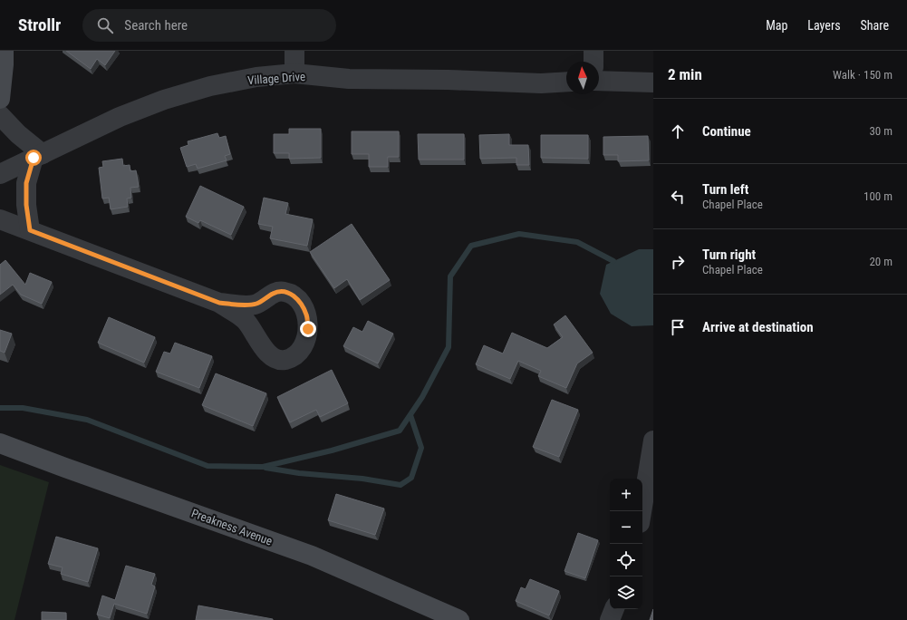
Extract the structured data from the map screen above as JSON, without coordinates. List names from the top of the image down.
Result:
{
  "streets": {
    "main road": ["Preakness Avenue"],
    "street": ["Village Drive"]
  },
  "north": "top",
  "page": {
    "header": "Strollr",
    "search": "Search here",
    "nav": ["Map", "Layers", "Share"],
    "heading": ["2 min", "Walk · 150 m"],
    "list": [
      ["Continue", "30 m"],
      ["Turn left", "Chapel Place", "100 m"],
      ["Turn right", "Chapel Place", "20 m"],
      "Arrive at destination"
    ],
    "map_buttons": ["+", "−"]
  }
}
